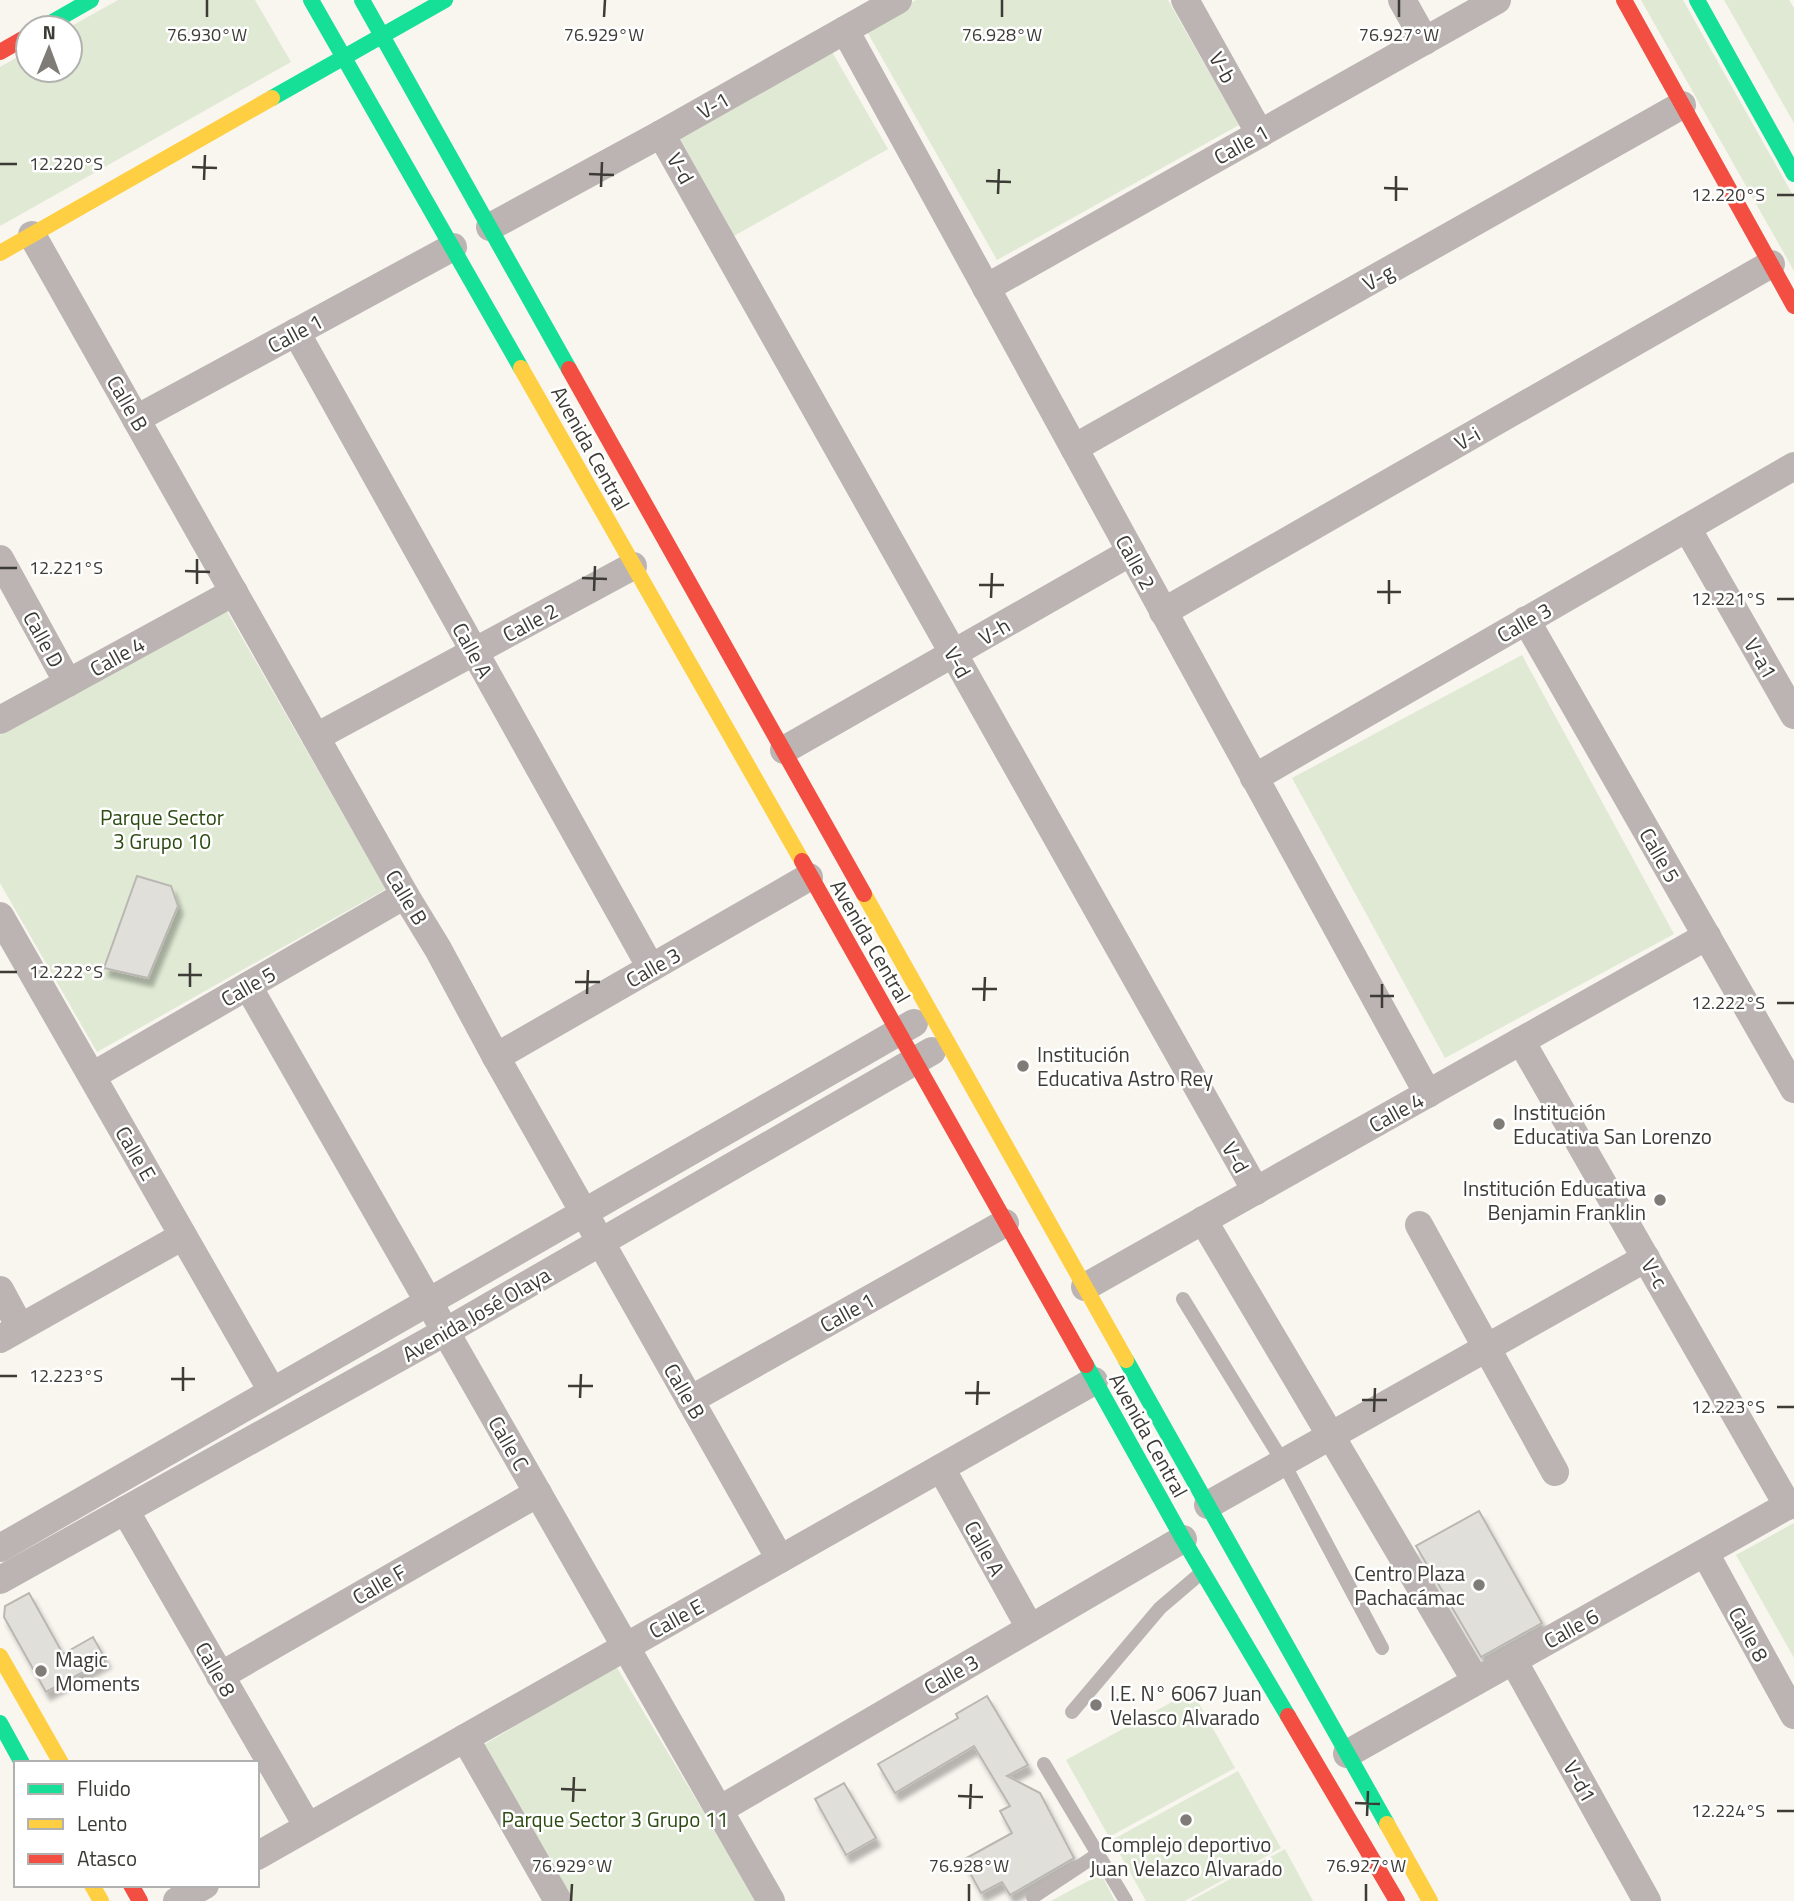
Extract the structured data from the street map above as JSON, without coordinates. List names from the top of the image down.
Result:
{
  "streets": {
    "street": [
      "V-b",
      "V-1",
      "Calle 1",
      "V-d",
      "V-g",
      "Calle B",
      "V-i",
      "Avenida Central",
      "Calle 2",
      "Calle 3",
      "V-h",
      "Calle D",
      "Calle A",
      "Calle 4",
      "V-a1",
      "Calle 5",
      "Calle E",
      "V-c",
      "Avenida José Olaya",
      "Calle C",
      "Calle F",
      "Calle 6",
      "Calle 8",
      "V-d1"
    ]
  },
  "crossings": [
    ["V-b", "Calle 1"],
    ["V-1", "V-d"],
    ["V-1", "Avenida Central"],
    ["V-1", "Calle 2"],
    ["Calle 1", "Calle B"],
    ["Calle 1", "Avenida Central"],
    ["Calle 1", "Calle 2"],
    ["Calle 1", "Calle A"],
    ["V-d", "V-h"],
    ["V-d", "Calle 4"],
    ["V-g", "Calle 2"],
    ["Calle B", "Calle 2"],
    ["Calle B", "Calle 3"],
    ["Calle B", "Calle 4"],
    ["Calle B", "Calle 5"],
    ["Calle B", "Calle E"],
    ["Calle B", "Avenida José Olaya"],
    ["V-i", "Calle 2"],
    ["Avenida Central", "Calle 2"],
    ["Avenida Central", "Calle 3"],
    ["Avenida Central", "V-h"],
    ["Avenida Central", "Calle 4"],
    ["Avenida Central", "Calle E"],
    ["Avenida Central", "Avenida José Olaya"],
    ["Avenida Central", "Calle 6"],
    ["Calle 2", "Calle 3"],
    ["Calle 2", "V-h"],
    ["Calle 2", "Calle A"],
    ["Calle 2", "Calle 4"],
    ["Calle 3", "Calle A"],
    ["Calle 3", "V-a1"],
    ["Calle 3", "Calle 5"],
    ["Calle 3", "Calle C"],
    ["Calle D", "Calle 4"],
    ["Calle A", "Calle E"],
    ["Calle 4", "Calle 5"],
    ["Calle 4", "V-c"],
    ["Calle 5", "Calle E"],
    ["Calle 5", "Calle C"],
    ["Calle E", "Avenida José Olaya"],
    ["Calle E", "Calle C"],
    ["Calle E", "Calle 8"],
    ["V-c", "Calle 6"],
    ["Avenida José Olaya", "Calle C"],
    ["Avenida José Olaya", "Calle 8"],
    ["Calle C", "Calle F"],
    ["Calle F", "Calle 8"],
    ["Calle 6", "Calle 8"],
    ["Calle 6", "V-d1"]
  ],
  "parks": ["Parque Sector 3 Grupo 10", "Parque Sector 3 Grupo 11"],
  "places": [
    "Institución Educativa Astro Rey",
    "Institución Educativa San Lorenzo",
    "Institución Educativa Benjamin Franklin",
    "Centro Plaza Pachacámac",
    "Magic Moments",
    "I.E. N° 6067 Juan Velasco Alvarado",
    "Complejo deportivo Juan Velazco Alvarado"
  ],
  "legend": ["Fluido", "Lento", "Atasco"],
  "north": "top",
  "coordinates": [
    "76.930°W",
    "76.929°W",
    "76.928°W",
    "76.927°W",
    "12.220°S",
    "12.221°S",
    "12.222°S",
    "12.223°S",
    "12.224°S"
  ]
}
